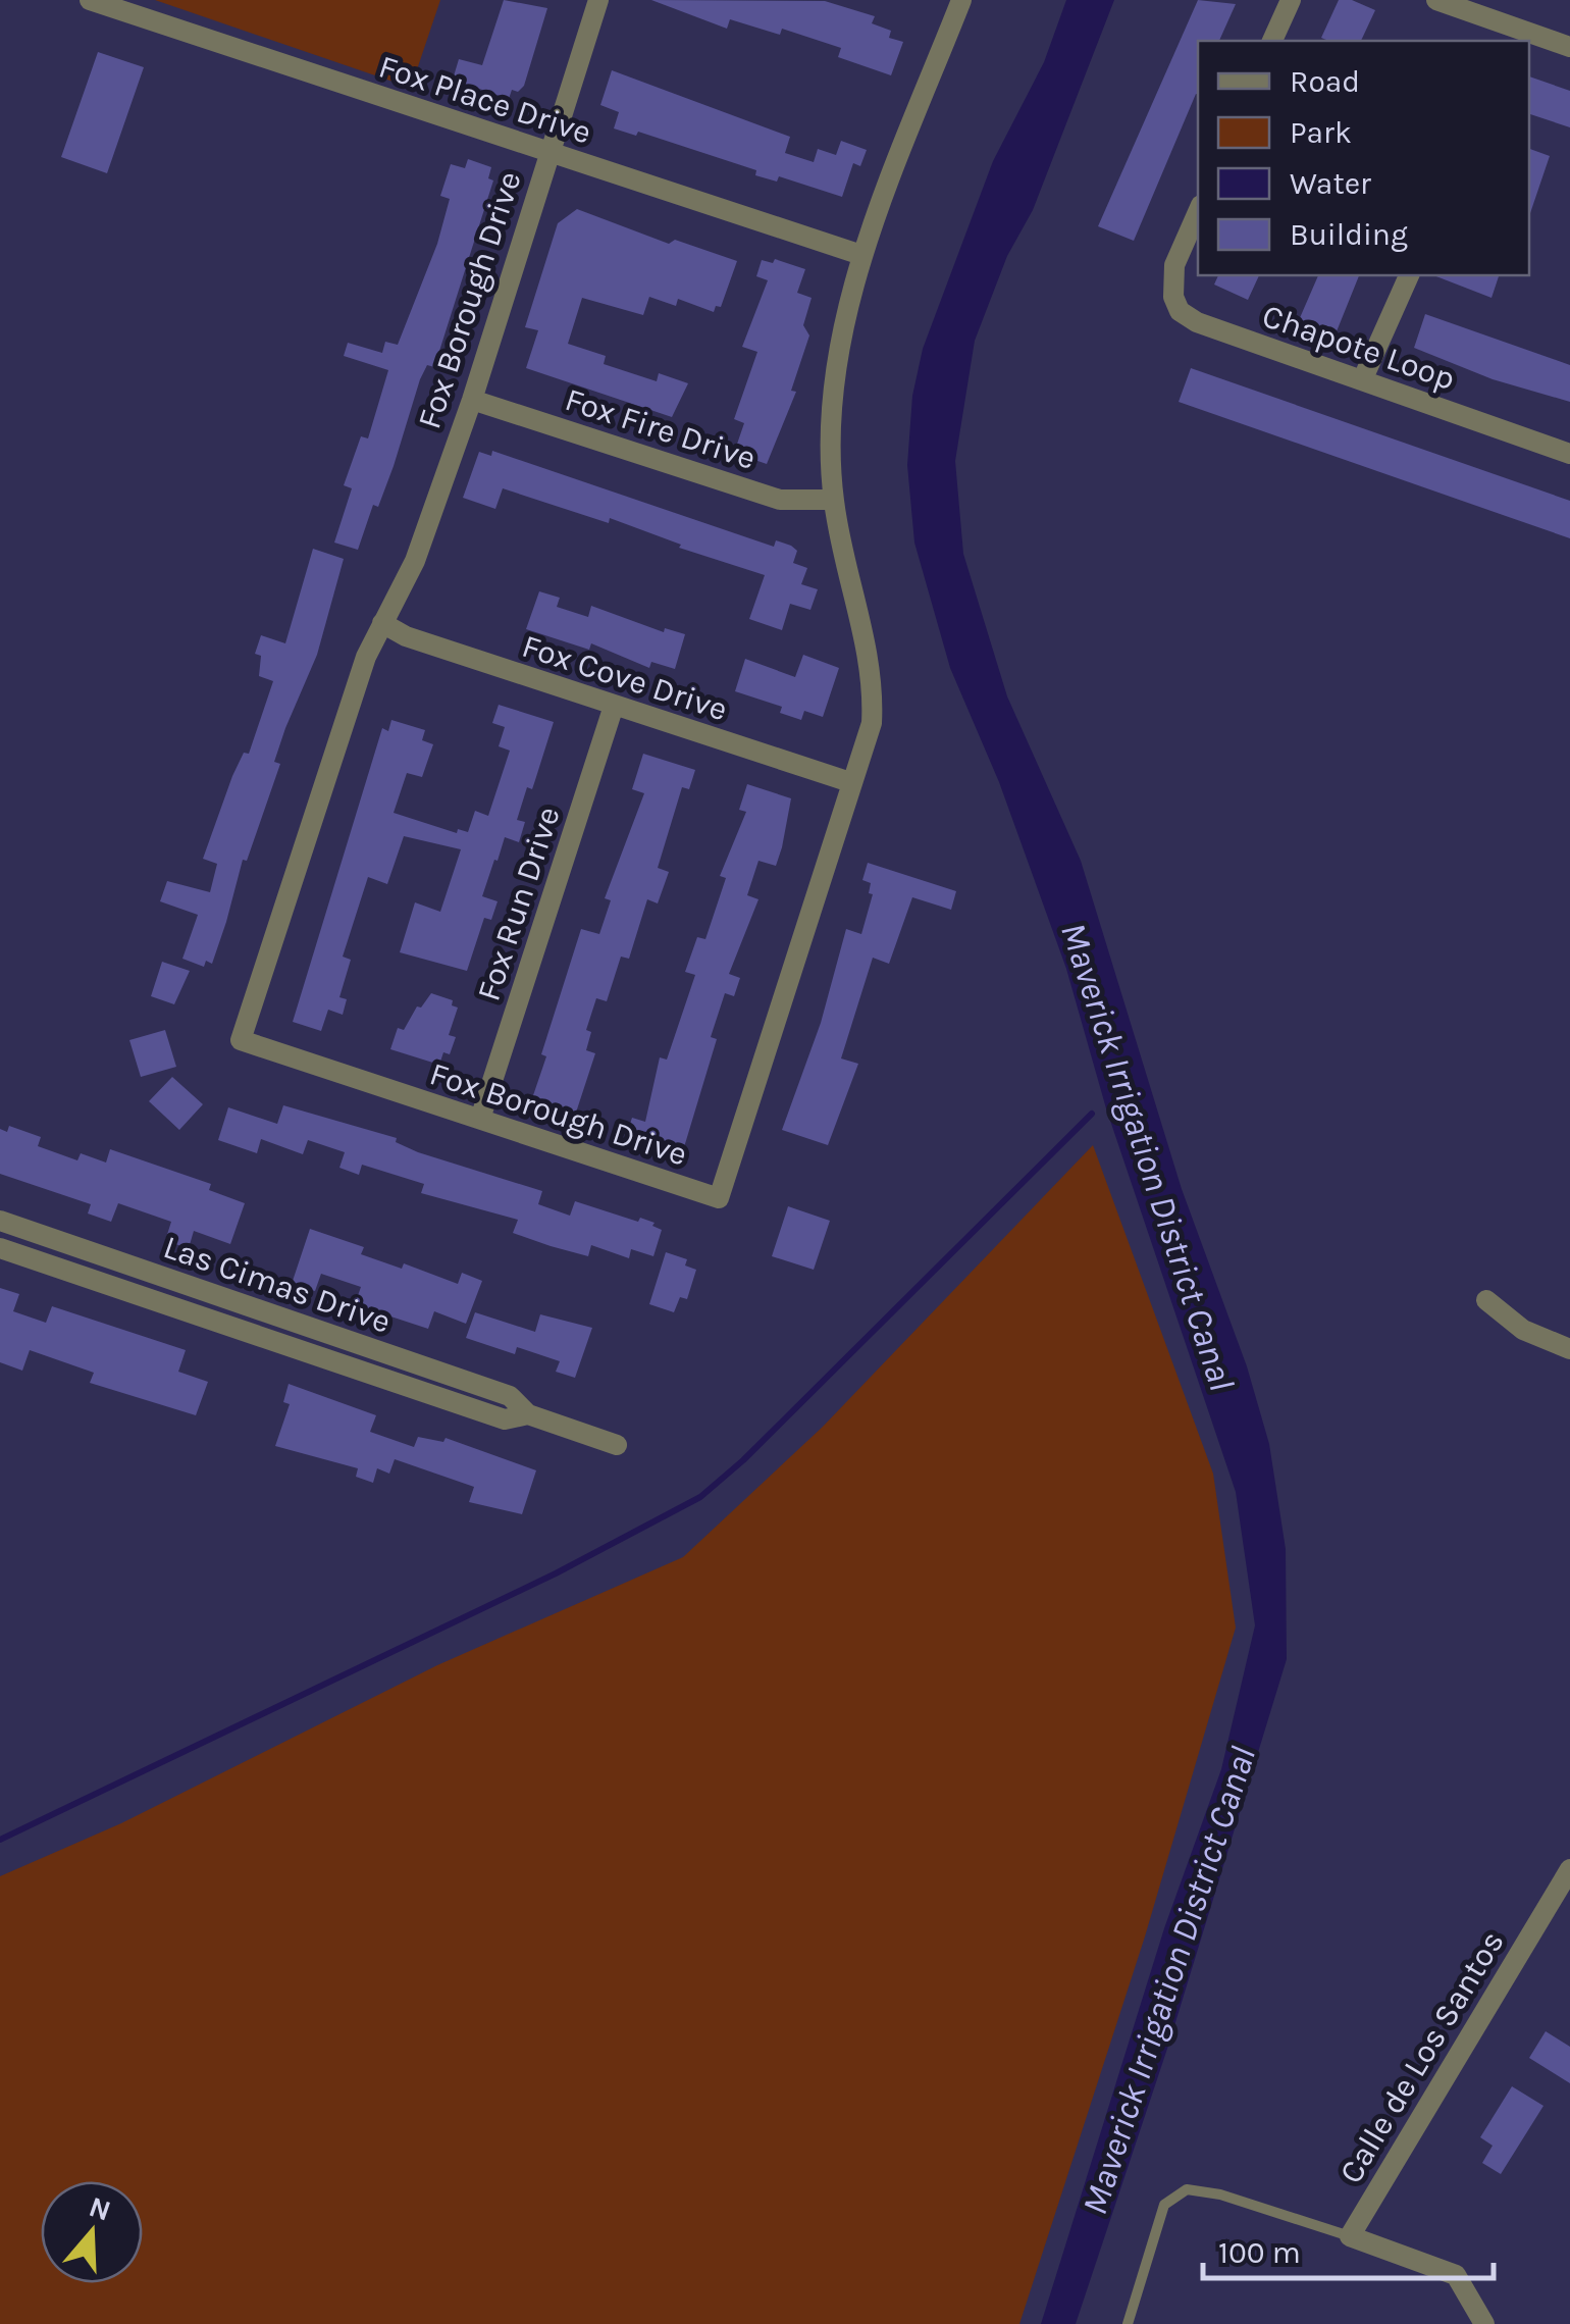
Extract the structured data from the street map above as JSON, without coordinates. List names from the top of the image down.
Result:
{
  "streets": {
    "street": [
      "Fox Place Drive",
      "Fox Borough Drive",
      "Chapote Loop",
      "Fox Fire Drive",
      "Fox Cove Drive",
      "Fox Run Drive",
      "Las Cimas Drive",
      "Calle de Los Santos"
    ]
  },
  "crossings": [
    ["Fox Place Drive", "Fox Borough Drive"],
    ["Fox Borough Drive", "Fox Fire Drive"],
    ["Fox Borough Drive", "Fox Cove Drive"],
    ["Fox Borough Drive", "Fox Run Drive"],
    ["Fox Cove Drive", "Fox Run Drive"]
  ],
  "water": ["Maverick Irrigation District Canal"],
  "legend": [
    "Road",
    "Park",
    "Water",
    "Building"
  ],
  "scale_bar": "100 m",
  "north": "top"
}
